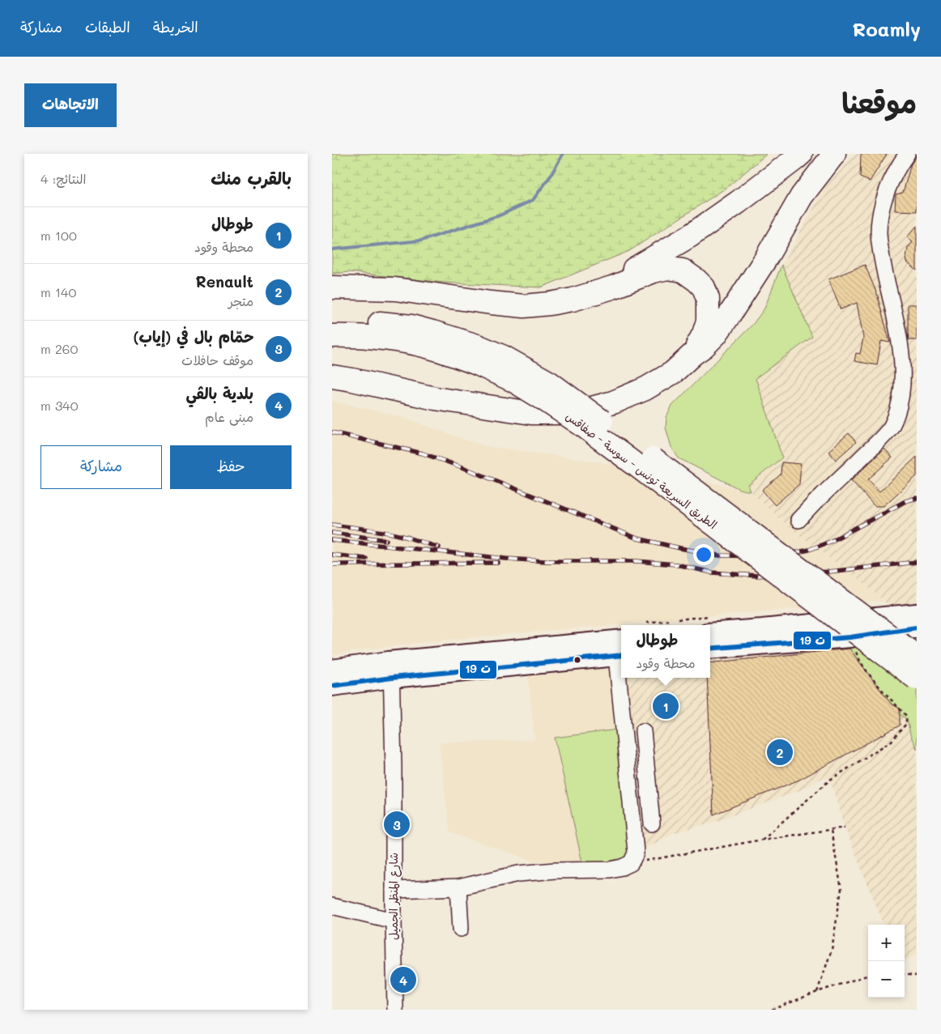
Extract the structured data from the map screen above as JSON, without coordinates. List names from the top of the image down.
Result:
{
  "streets": {
    "highway": ["الطريق السريعة تونس - سوسة - صفاقس"],
    "street": ["شارع المنظر الجميل"]
  },
  "page": {
    "header": "Roamly",
    "nav": ["الخريطة", "الطبقات", "مشاركة"],
    "title": "موقعنا",
    "buttons": [
      "الاتجاهات",
      ["حفظ", "مشاركة"]
    ],
    "heading": ["بالقرب منك", "النتائج: 4"],
    "list": [
      {
        "mark": "1",
        "name": "طوطال",
        "note": "محطة وقود",
        "value": "100 m"
      },
      {
        "mark": "2",
        "name": "Renault",
        "note": "متجر",
        "value": "140 m"
      },
      {
        "mark": "3",
        "name": "حمّام بال في (إياب)",
        "note": "موقف حافلات",
        "value": "260 m"
      },
      {
        "mark": "4",
        "name": "بلدية بالڤي",
        "note": "مبنى عام",
        "value": "340 m"
      }
    ],
    "popup": ["طوطال", "محطة وقود"],
    "pins": [
      "1",
      "2",
      "3",
      "4"
    ],
    "map_buttons": ["+", "−"]
  }
}
